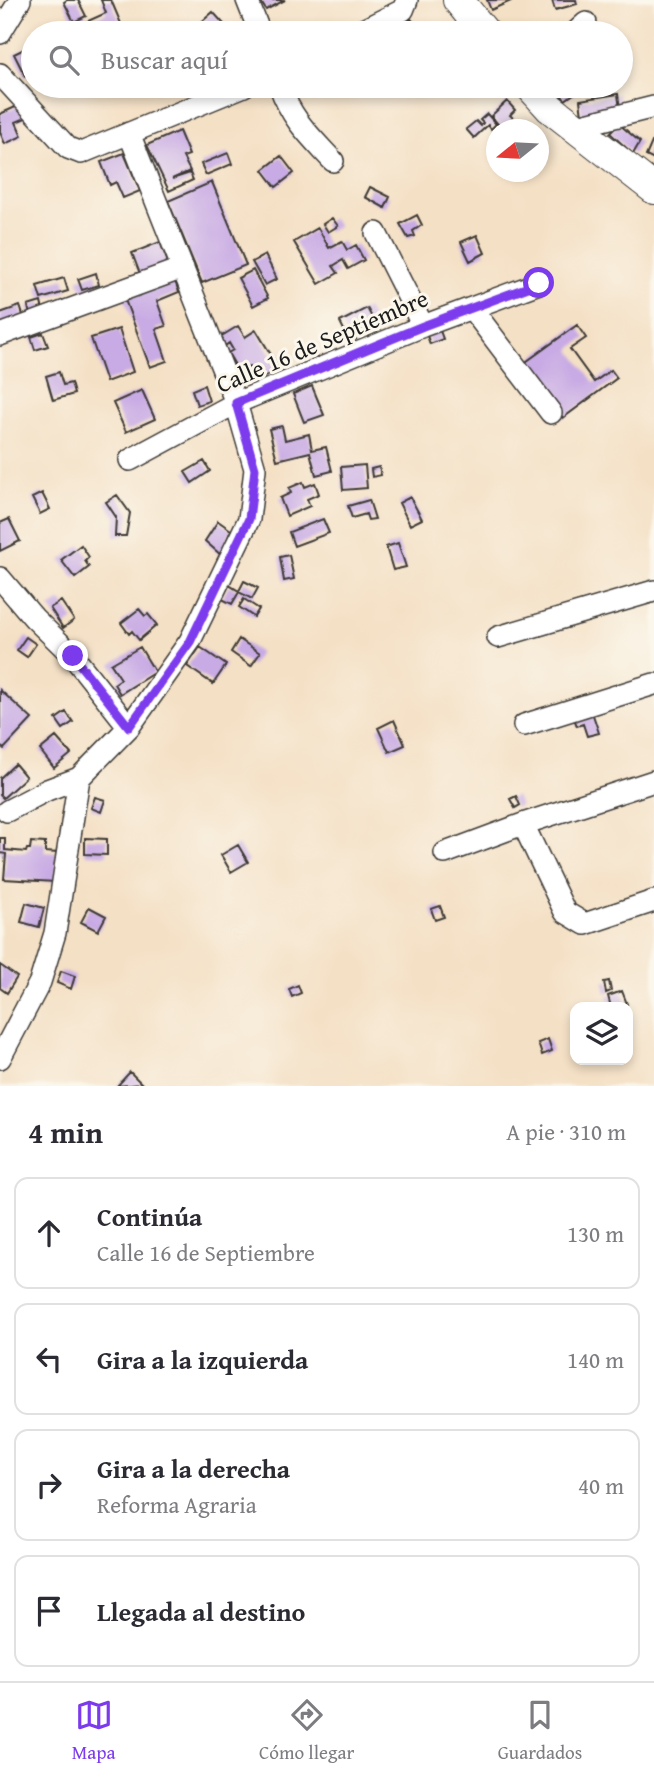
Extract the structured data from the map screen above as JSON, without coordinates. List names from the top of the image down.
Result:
{
  "streets": {
    "street": ["Calle 16 de Septiembre"]
  },
  "north": "left",
  "page": {
    "search": "Buscar aquí",
    "heading": ["4 min", "A pie · 310 m"],
    "list": [
      ["Continúa", "Calle 16 de Septiembre", "130 m"],
      ["Gira a la izquierda", "140 m"],
      ["Gira a la derecha", "Reforma Agraria", "40 m"],
      "Llegada al destino"
    ],
    "nav": ["Mapa", "Cómo llegar", "Guardados"]
  }
}
